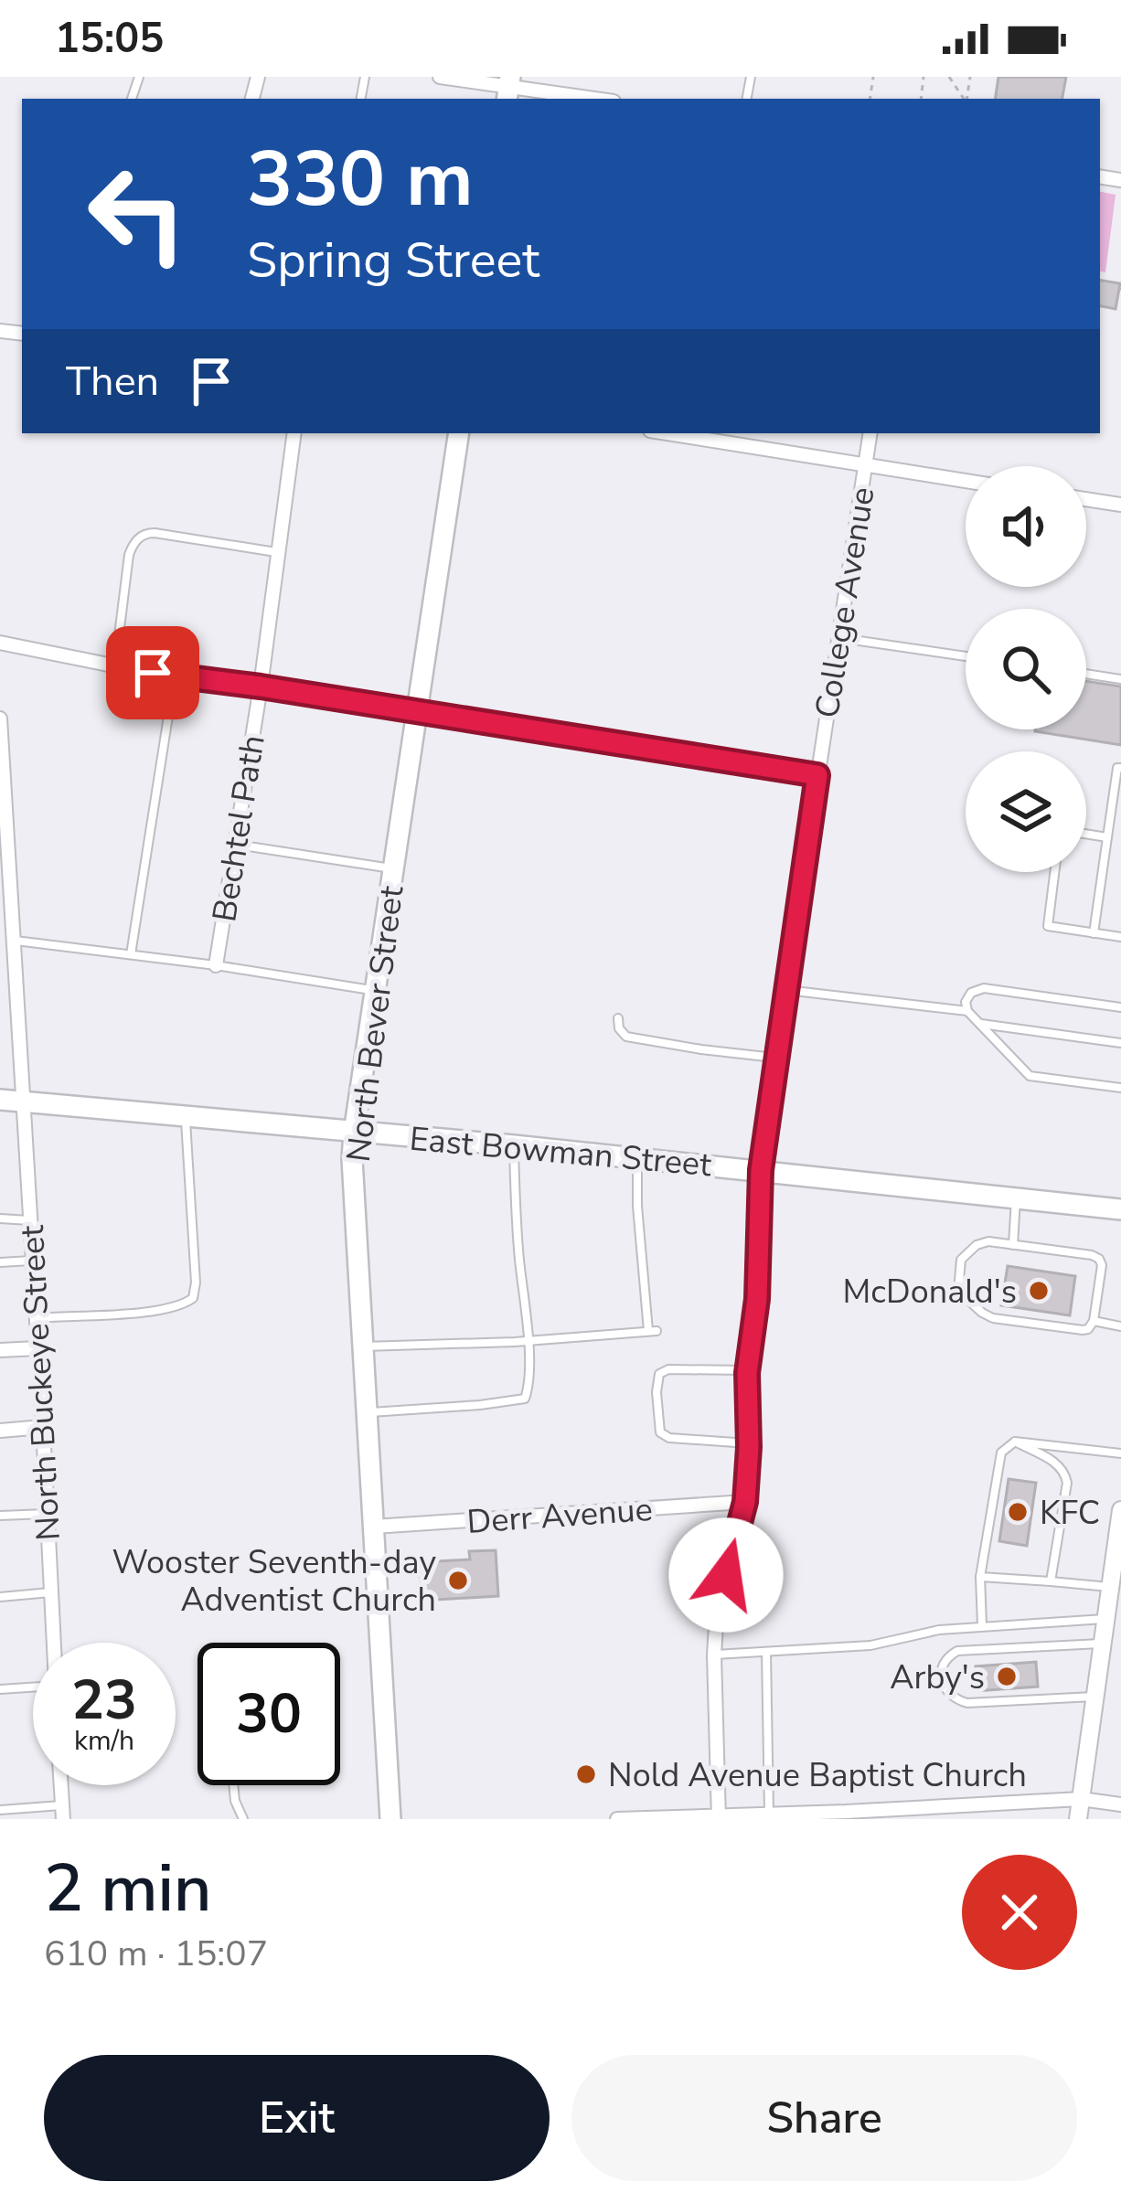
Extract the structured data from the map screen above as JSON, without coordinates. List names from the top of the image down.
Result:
{
  "streets": {
    "main road": ["North Bever Street", "East Bowman Street"],
    "street": [
      "College Avenue",
      "Bechtel Path",
      "North Buckeye Street",
      "Derr Avenue"
    ]
  },
  "crossings": [
    ["College Avenue", "East Bowman Street"],
    ["College Avenue", "Derr Avenue"],
    ["North Bever Street", "East Bowman Street"],
    ["North Bever Street", "Derr Avenue"],
    ["East Bowman Street", "North Buckeye Street"]
  ],
  "places": [
    "McDonald's",
    "KFC",
    "Wooster Seventh-day Adventist Church",
    "Arby's",
    "Nold Avenue Baptist Church"
  ],
  "page": {
    "status": "15:05",
    "turn": ["330 m", "Spring Street"],
    "then": "Then",
    "speed": "23 km/h",
    "limit": "30",
    "heading": ["2 min", "610 m · 15:07"],
    "buttons": ["Exit", "Share"]
  }
}
